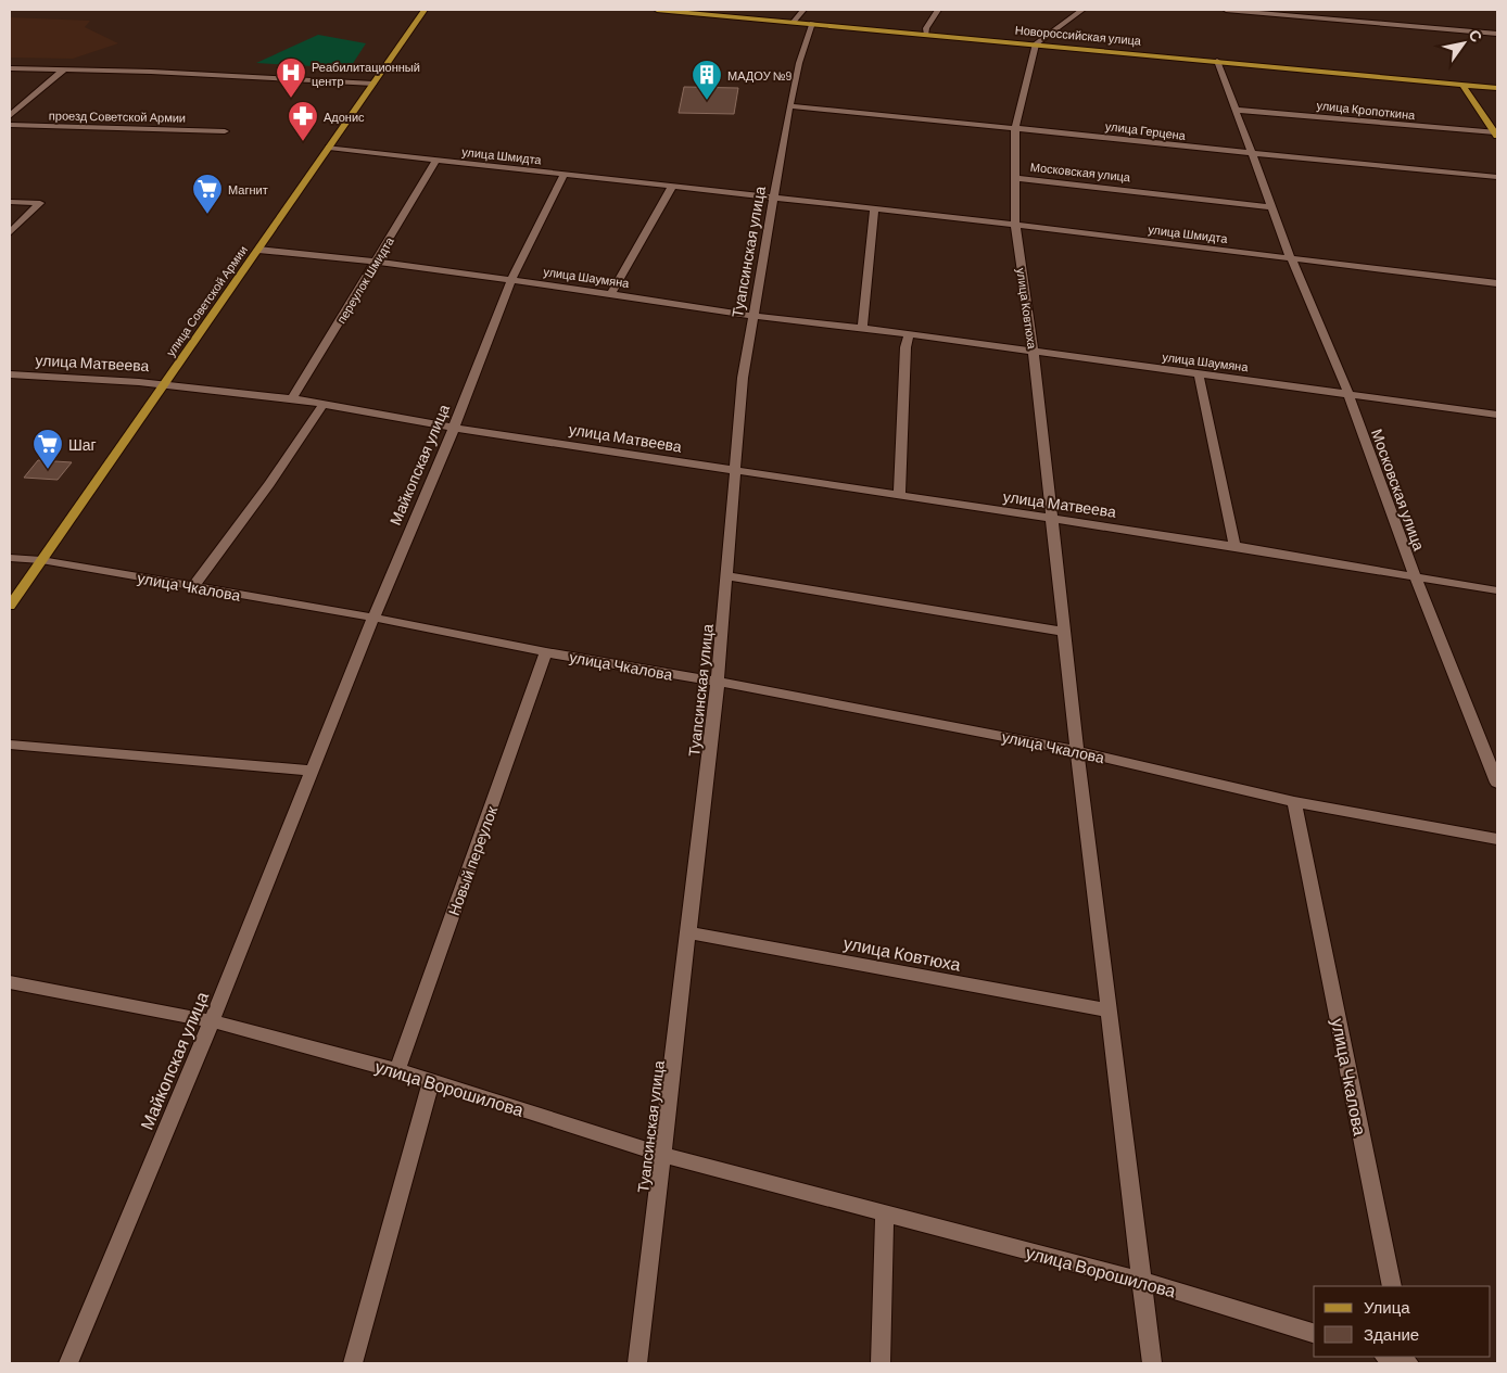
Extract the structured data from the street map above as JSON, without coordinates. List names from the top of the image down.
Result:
{
  "streets": {
    "main road": ["Новороссийская улица", "улица Кропоткина", "улица Советской Армии"],
    "street": [
      "проезд Советской Армии",
      "улица Герцена",
      "улица Шмидта",
      "Московская улица",
      "Туапсинская улица",
      "улица Шаумяна",
      "переулок Шмидта",
      "улица Ковтюха",
      "улица Матвеева",
      "Майкопская улица",
      "улица Чкалова",
      "Новый переулок",
      "улица Ворошилова"
    ]
  },
  "crossings": [
    ["Новороссийская улица", "улица Кропоткина"],
    ["Новороссийская улица", "Московская улица"],
    ["Новороссийская улица", "Туапсинская улица"],
    ["Новороссийская улица", "улица Ковтюха"],
    ["улица Кропоткина", "Московская улица"],
    ["улица Герцена", "Московская улица"],
    ["улица Герцена", "Туапсинская улица"],
    ["улица Герцена", "улица Ковтюха"],
    ["улица Шмидта", "Московская улица"],
    ["улица Шмидта", "Туапсинская улица"],
    ["улица Шмидта", "переулок Шмидта"],
    ["улица Шмидта", "улица Советской Армии"],
    ["улица Шмидта", "улица Ковтюха"],
    ["улица Шмидта", "Майкопская улица"],
    ["Московская улица", "улица Шаумяна"],
    ["Московская улица", "улица Ковтюха"],
    ["Московская улица", "улица Матвеева"],
    ["Туапсинская улица", "улица Шаумяна"],
    ["Туапсинская улица", "улица Ковтюха"],
    ["Туапсинская улица", "улица Матвеева"],
    ["Туапсинская улица", "улица Чкалова"],
    ["Туапсинская улица", "улица Ворошилова"],
    ["улица Шаумяна", "переулок Шмидта"],
    ["улица Шаумяна", "улица Советской Армии"],
    ["улица Шаумяна", "улица Ковтюха"],
    ["улица Шаумяна", "Майкопская улица"],
    ["переулок Шмидта", "улица Матвеева"],
    ["улица Советской Армии", "улица Матвеева"],
    ["улица Советской Армии", "улица Чкалова"],
    ["улица Ковтюха", "улица Матвеева"],
    ["улица Ковтюха", "улица Чкалова"],
    ["улица Ковтюха", "улица Ворошилова"],
    ["улица Матвеева", "Майкопская улица"],
    ["Майкопская улица", "улица Чкалова"],
    ["Майкопская улица", "улица Ворошилова"],
    ["улица Чкалова", "Новый переулок"],
    ["Новый переулок", "улица Ворошилова"]
  ],
  "places": {
    "hospital": ["Реабилитационный центр"],
    "building": ["МАДОУ №9"],
    "pharmacy": ["Адонис"],
    "supermarket": ["Магнит", "Шаг"]
  },
  "legend": ["Улица", "Здание"],
  "north": "top right"
}
